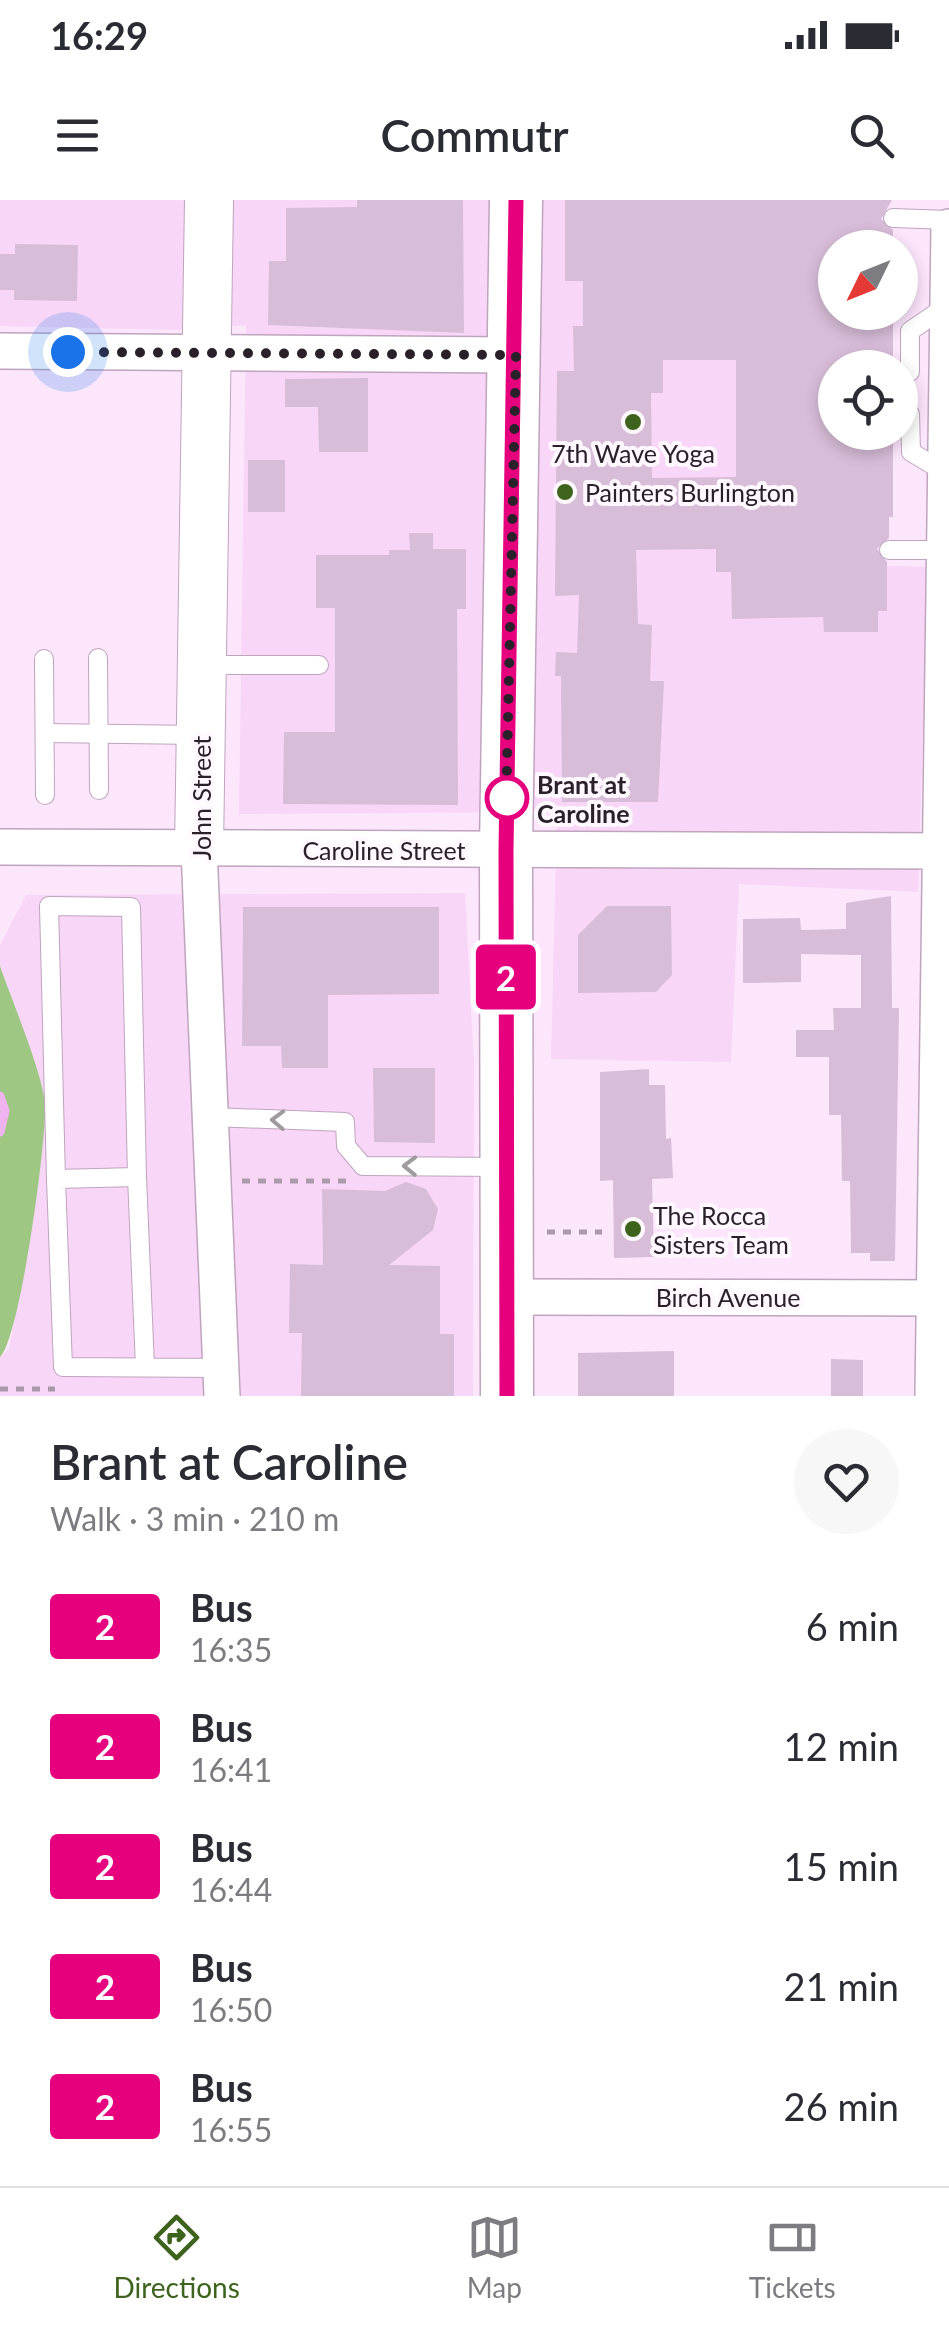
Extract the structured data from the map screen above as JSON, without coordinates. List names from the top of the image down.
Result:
{
  "streets": {
    "street": ["John Street", "Caroline Street", "Birch Avenue"]
  },
  "crossings": [
    ["John Street", "Caroline Street"]
  ],
  "places": [
    "7th Wave Yoga",
    "Painters Burlington",
    "Brant at Caroline",
    "The Rocca Sisters Team"
  ],
  "lines": ["bus line 2"],
  "north": "bottom left",
  "page": {
    "status": "16:29",
    "header": "Commutr",
    "on_map": "2",
    "heading": ["Brant at Caroline", "Walk · 3 min · 210 m"],
    "list": [
      {
        "mark": "2",
        "name": "Bus",
        "note": "16:35",
        "value": "6 min"
      },
      {
        "mark": "2",
        "name": "Bus",
        "note": "16:41",
        "value": "12 min"
      },
      {
        "mark": "2",
        "name": "Bus",
        "note": "16:44",
        "value": "15 min"
      },
      {
        "mark": "2",
        "name": "Bus",
        "note": "16:50",
        "value": "21 min"
      },
      {
        "mark": "2",
        "name": "Bus",
        "note": "16:55",
        "value": "26 min"
      }
    ],
    "tabs": ["Directions", "Map", "Tickets"]
  }
}
